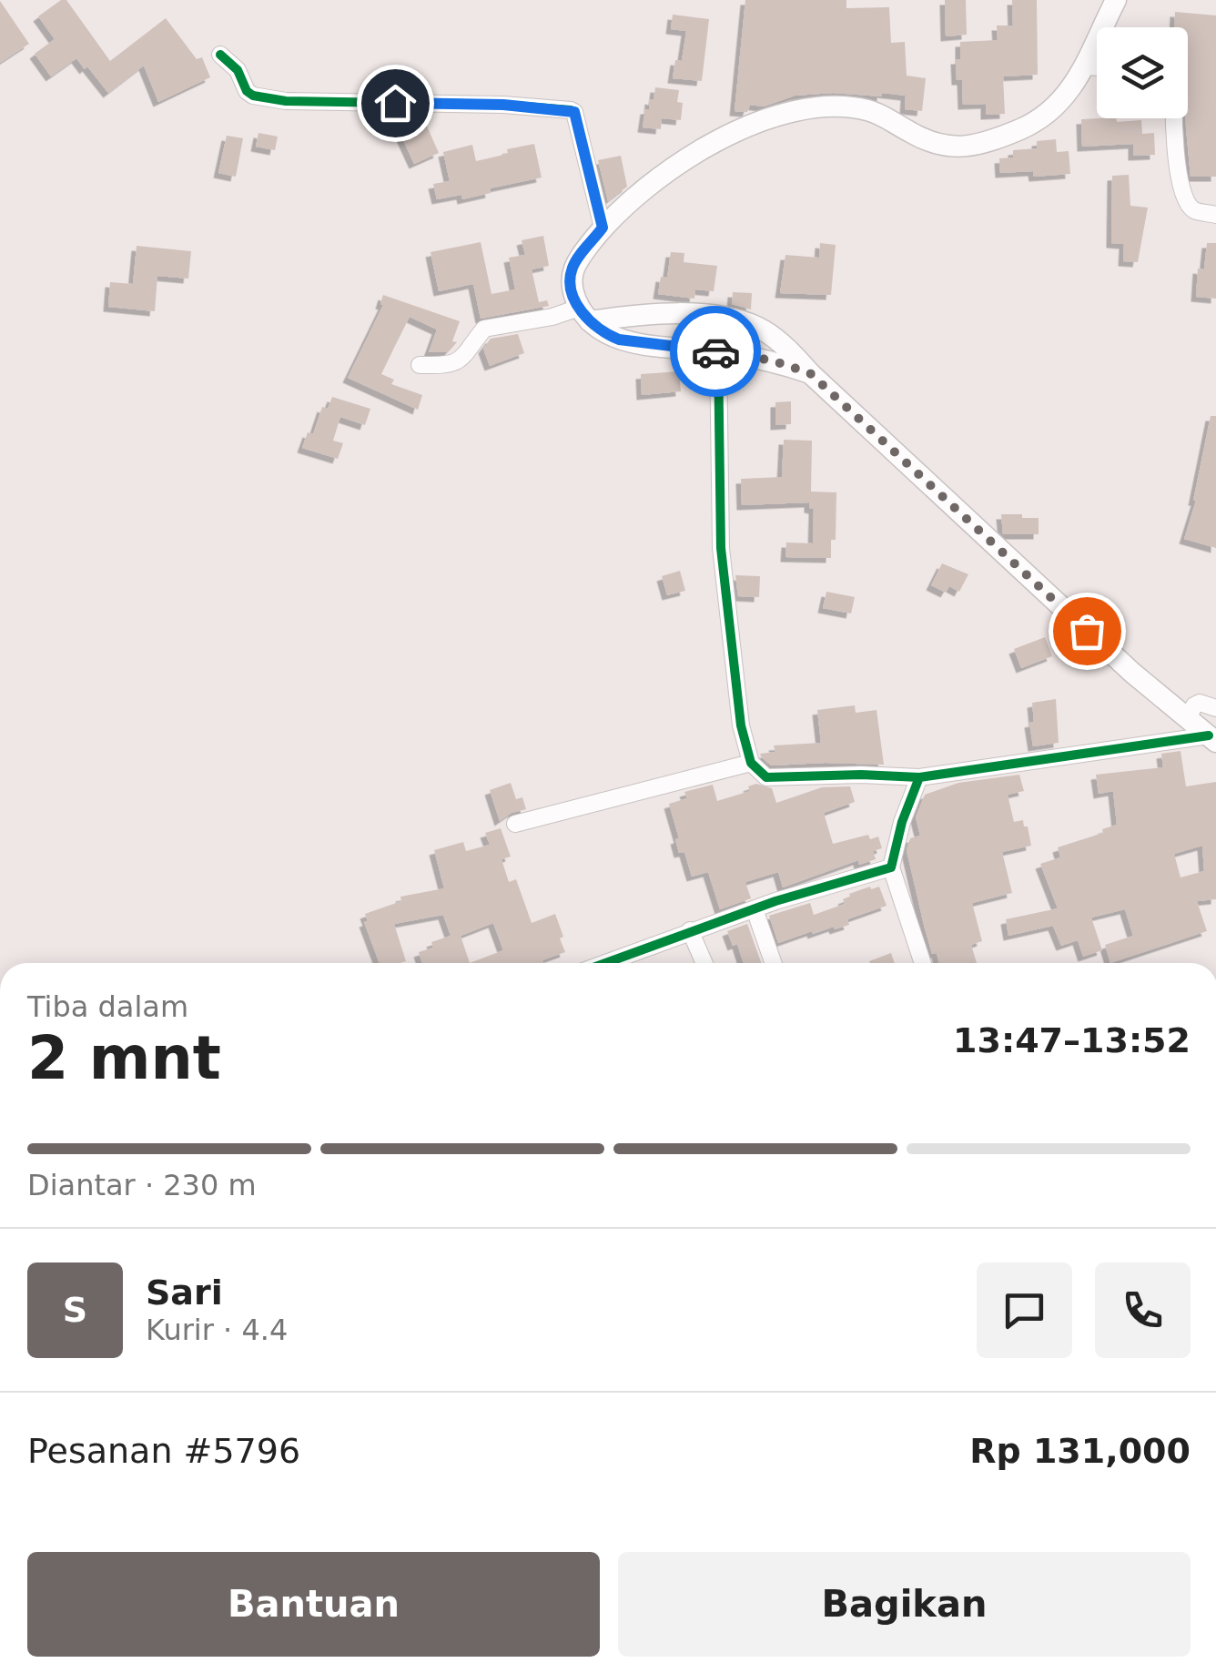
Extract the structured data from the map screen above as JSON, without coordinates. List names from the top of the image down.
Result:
{
  "page": {
    "heading": ["2 mnt", "Tiba dalam", "13:47–13:52"],
    "panel": [
      "Sari",
      "Kurir · 4.4",
      "Pesanan #5796",
      "Rp 131,000"
    ],
    "bar": "Diantar · 230 m",
    "round": "S",
    "buttons": ["Bantuan", "Bagikan"]
  }
}
